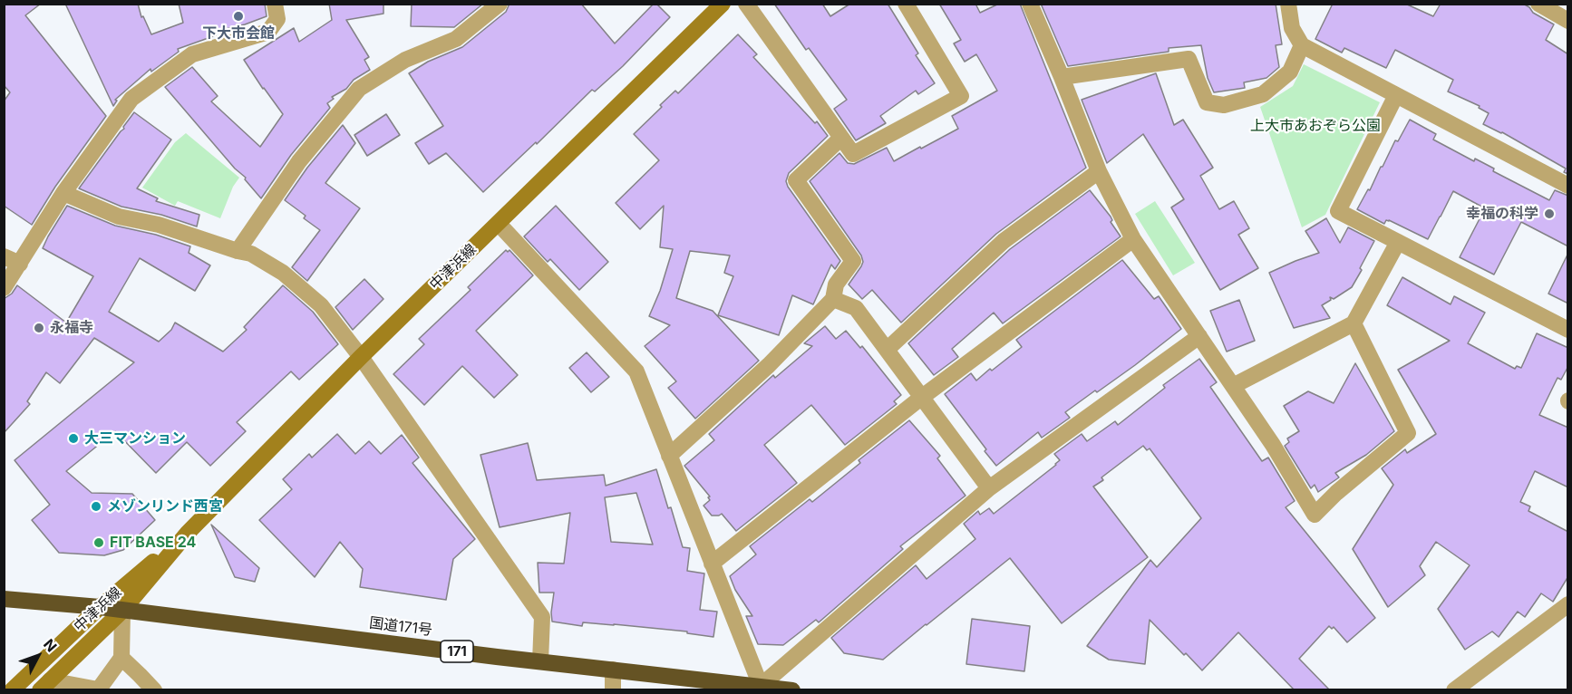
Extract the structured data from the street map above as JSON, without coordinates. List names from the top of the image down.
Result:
{
  "streets": {
    "highway": ["国道171号", "171"],
    "street": ["中津浜線"]
  },
  "crossings": [
    ["中津浜線", "国道171号"]
  ],
  "parks": ["上大市あおぞら公園"],
  "places": [
    "下大市会館",
    "幸福の科学",
    "永福寺",
    "大三マンション",
    "メゾンリンド西宮",
    "FIT BASE 24"
  ],
  "north": "top right"
}
